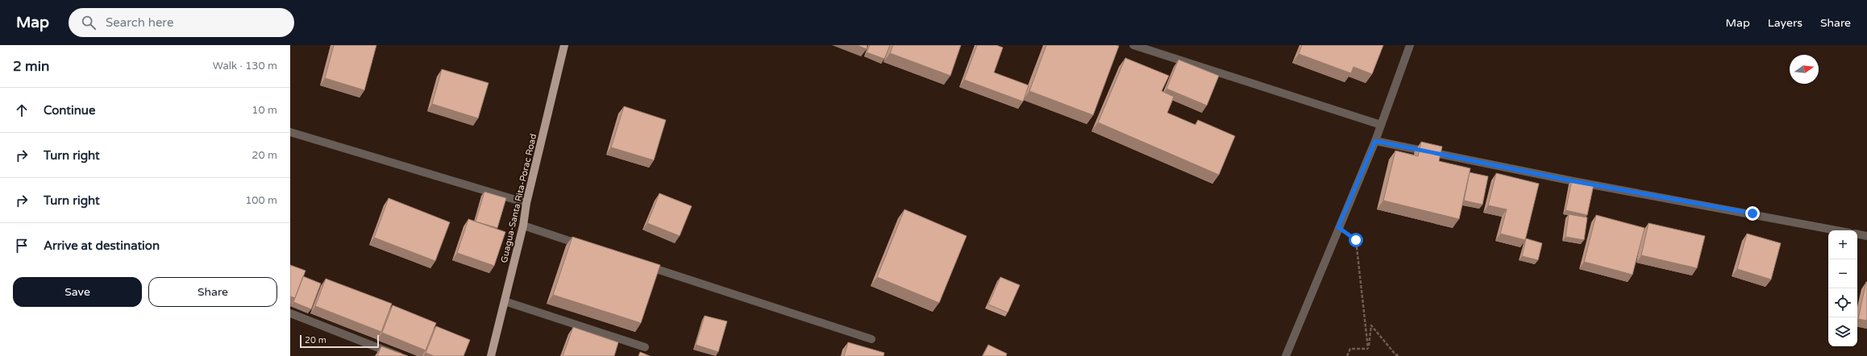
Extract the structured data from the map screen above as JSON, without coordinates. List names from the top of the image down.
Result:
{
  "streets": {
    "main road": ["Guagua-Santa Rita-Porac Road"]
  },
  "scale_bar": "20 m",
  "north": "right",
  "page": {
    "header": "Map",
    "search": "Search here",
    "nav": ["Map", "Layers", "Share"],
    "heading": ["2 min", "Walk · 130 m"],
    "list": [
      ["Continue", "10 m"],
      ["Turn right", "20 m"],
      ["Turn right", "100 m"],
      "Arrive at destination"
    ],
    "map_buttons": ["+", "−"],
    "buttons": ["Save", "Share"],
    "scale": "20 m"
  }
}
